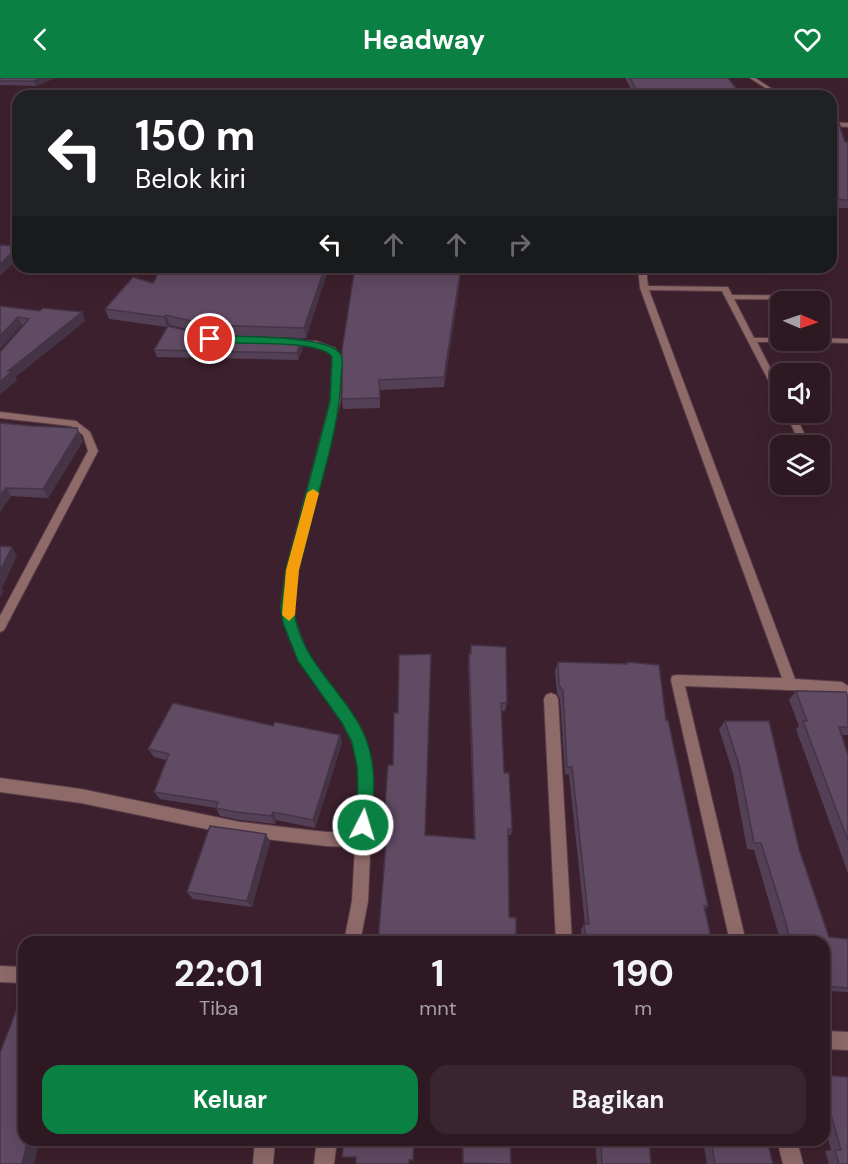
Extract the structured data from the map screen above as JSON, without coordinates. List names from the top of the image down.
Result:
{
  "north": "right",
  "page": {
    "header": "Headway",
    "turn": ["150 m", "Belok kiri"],
    "eta": [
      "22:01",
      "Tiba",
      "1",
      "mnt",
      "190",
      "m"
    ],
    "buttons": ["Keluar", "Bagikan"]
  }
}
